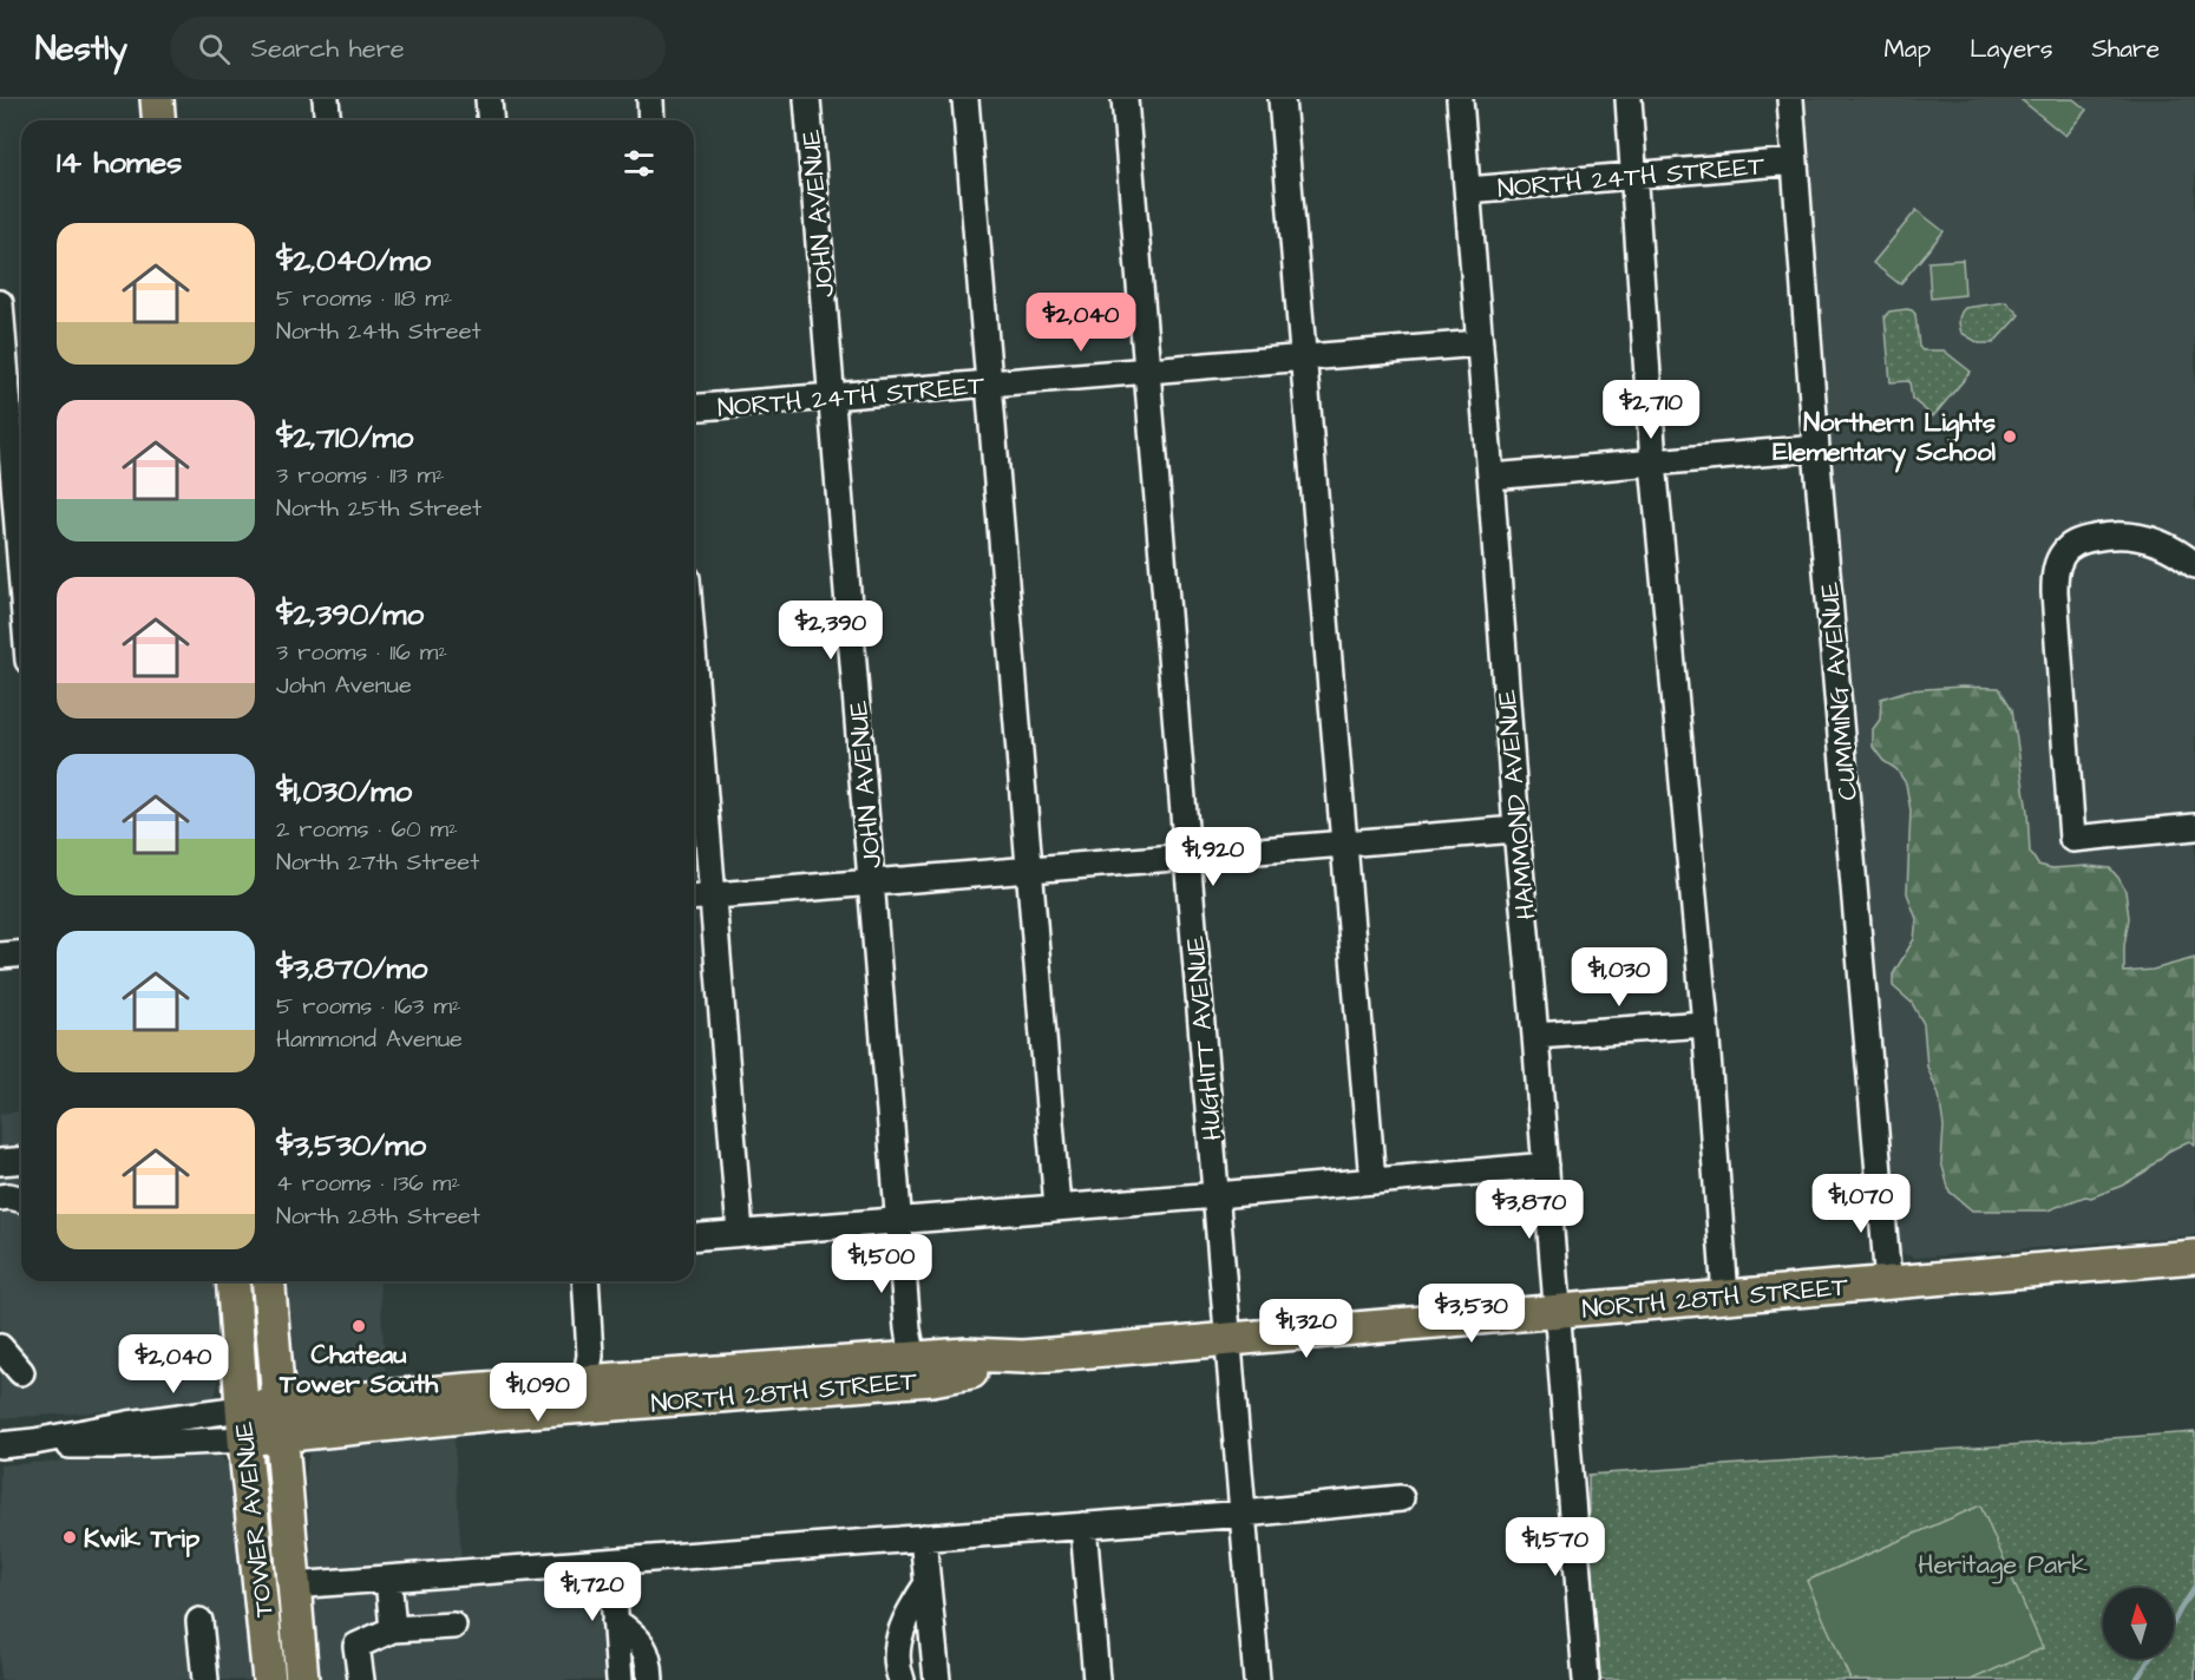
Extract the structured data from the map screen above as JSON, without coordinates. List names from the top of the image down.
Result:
{
  "streets": {
    "main road": ["NORTH 28TH STREET", "TOWER AVENUE"],
    "street": [
      "NORTH 24TH STREET",
      "JOHN AVENUE",
      "CUMMING AVENUE",
      "HAMMOND AVENUE",
      "HUGHITT AVENUE"
    ]
  },
  "crossings": [
    ["NORTH 24TH STREET", "JOHN AVENUE"],
    ["NORTH 24TH STREET", "CUMMING AVENUE"],
    ["NORTH 24TH STREET", "HAMMOND AVENUE"],
    ["NORTH 24TH STREET", "HUGHITT AVENUE"],
    ["JOHN AVENUE", "NORTH 28TH STREET"],
    ["CUMMING AVENUE", "NORTH 28TH STREET"],
    ["HAMMOND AVENUE", "NORTH 28TH STREET"],
    ["HUGHITT AVENUE", "NORTH 28TH STREET"],
    ["NORTH 28TH STREET", "TOWER AVENUE"]
  ],
  "parks": ["Heritage Park"],
  "places": ["Northern Lights Elementary School", "Chateau Tower South", "Kwik Trip"],
  "north": "top",
  "page": {
    "header": "Nestly",
    "search": "Search here",
    "nav": ["Map", "Layers", "Share"],
    "heading": "14 homes",
    "list": [
      {
        "name": "$2,040/mo",
        "note": "5 rooms · 118 m² · North 24th Street"
      },
      {
        "name": "$2,710/mo",
        "note": "3 rooms · 113 m² · North 25th Street"
      },
      {
        "name": "$2,390/mo",
        "note": "3 rooms · 116 m² · John Avenue"
      },
      {
        "name": "$1,030/mo",
        "note": "2 rooms · 60 m² · North 27th Street"
      },
      {
        "name": "$3,870/mo",
        "note": "5 rooms · 163 m² · Hammond Avenue"
      },
      {
        "name": "$3,530/mo",
        "note": "4 rooms · 136 m² · North 28th Street"
      }
    ],
    "price": [
      "$2,040",
      "$2,710",
      "$2,390",
      "$1,920",
      "$1,030",
      "$1,070",
      "$3,870",
      "$1,500",
      "$3,530",
      "$1,320",
      "$2,040",
      "$1,090",
      "$1,570",
      "$1,720"
    ]
  }
}
